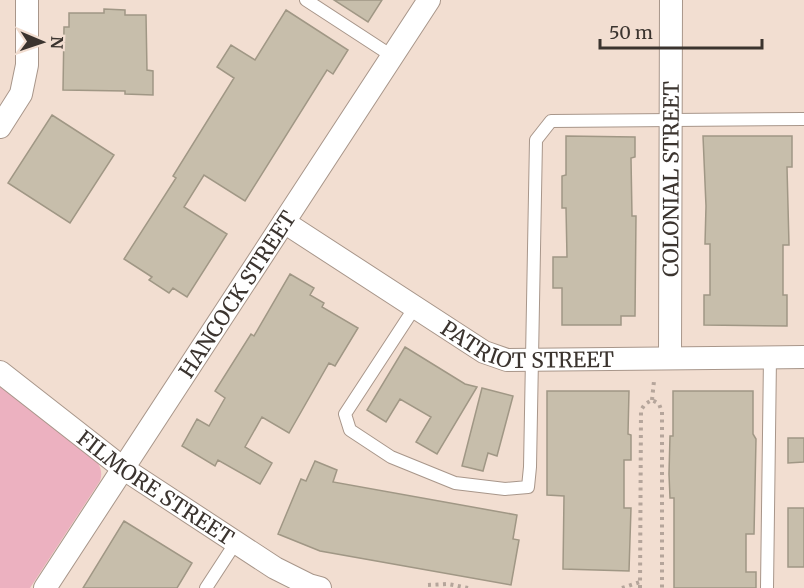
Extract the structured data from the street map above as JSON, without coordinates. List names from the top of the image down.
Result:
{
  "streets": {
    "street": [
      "COLONIAL STREET",
      "HANCOCK STREET",
      "PATRIOT STREET",
      "FILMORE STREET"
    ]
  },
  "crossings": [
    ["COLONIAL STREET", "PATRIOT STREET"],
    ["HANCOCK STREET", "PATRIOT STREET"],
    ["HANCOCK STREET", "FILMORE STREET"]
  ],
  "scale_bar": "50 m",
  "north": "right"
}
